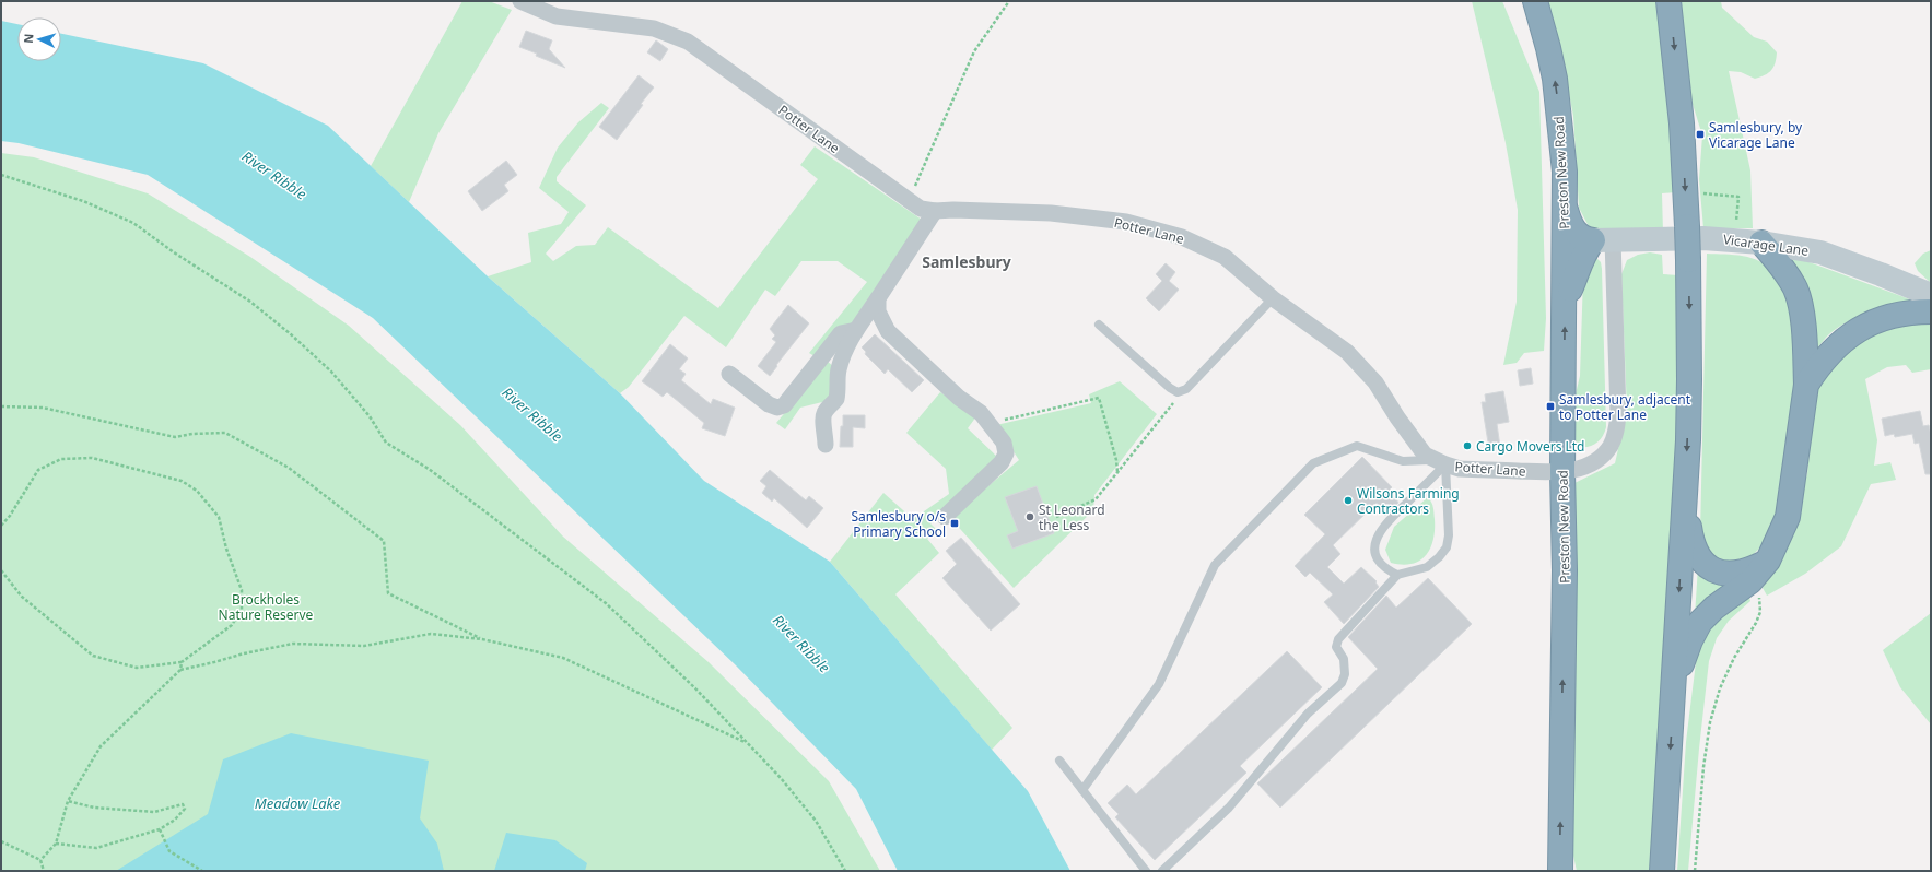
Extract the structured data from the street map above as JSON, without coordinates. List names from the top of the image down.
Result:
{
  "streets": {
    "highway": ["Preston New Road"],
    "street": ["Potter Lane", "Vicarage Lane"]
  },
  "crossings": [
    ["Potter Lane", "Preston New Road"],
    ["Potter Lane", "Vicarage Lane"]
  ],
  "districts": ["Samlesbury"],
  "water": ["River Ribble", "Meadow Lake"],
  "parks": ["Brockholes Nature Reserve"],
  "places": {
    "transit": ["Samlesbury, by Vicarage Lane", "Samlesbury, adjacent to Potter Lane", "Samlesbury o/s Primary School"],
    "other": ["Cargo Movers Ltd", "Wilsons Farming Contractors", "St Leonard the Less"]
  },
  "north": "left"
}
